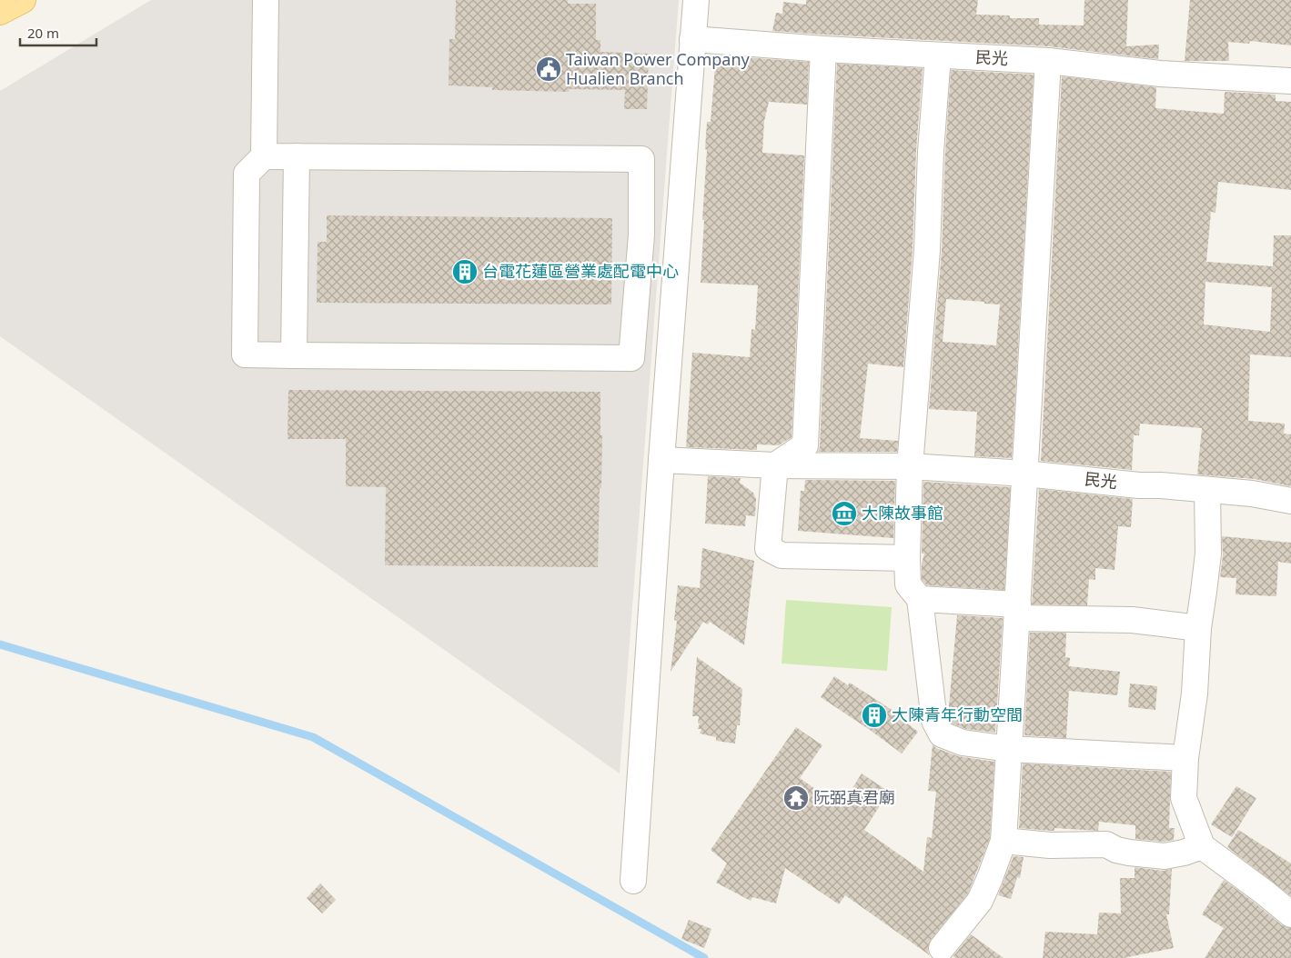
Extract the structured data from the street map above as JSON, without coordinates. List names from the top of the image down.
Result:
{
  "streets": {
    "street": ["民光"]
  },
  "places": {
    "public building": ["Taiwan Power Company Hualien Branch"],
    "building": ["台電花蓮區營業處配電中心", "大陳青年行動空間"],
    "museum": ["大陳故事館"],
    "temple": ["阮弼真君廟"]
  },
  "scale_bar": "20 m"
}
